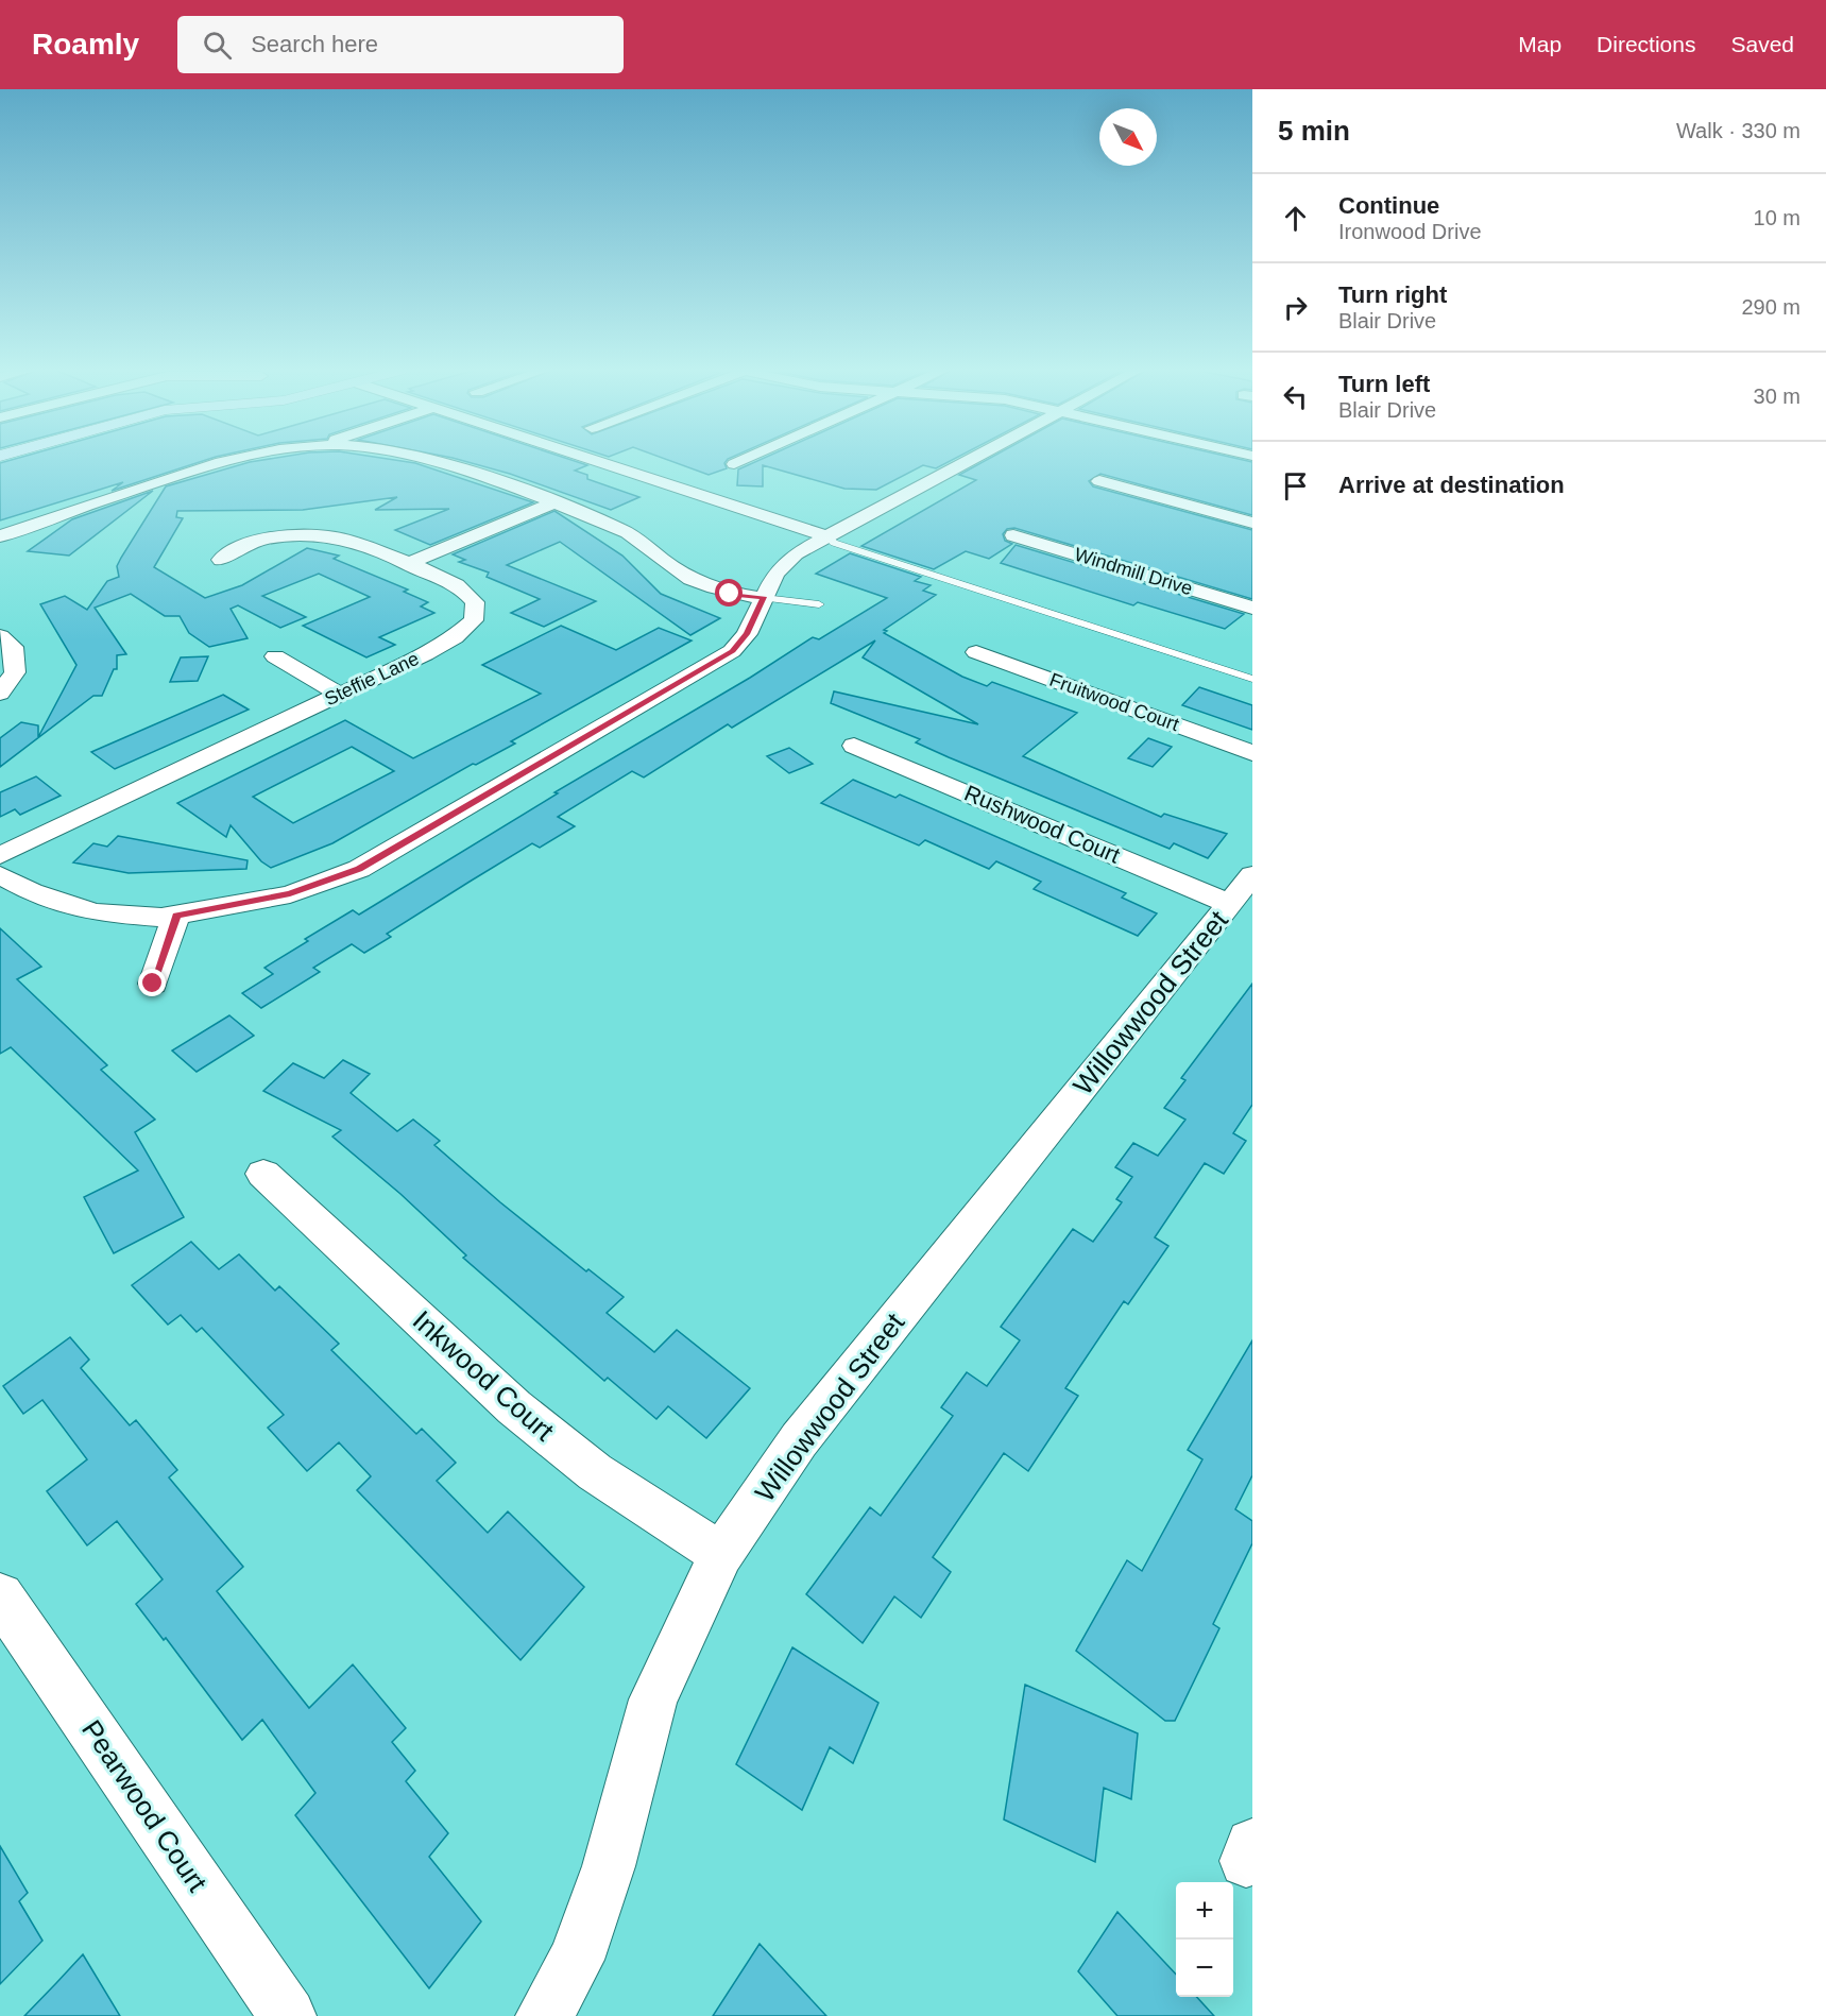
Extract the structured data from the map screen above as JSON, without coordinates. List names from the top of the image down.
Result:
{
  "streets": {
    "street": [
      "Windmill Drive",
      "Steffie Lane",
      "Fruitwood Court",
      "Rushwood Court",
      "Willowwood Street",
      "Inkwood Court",
      "Pearwood Court"
    ]
  },
  "crossings": [
    ["Rushwood Court", "Willowwood Street"],
    ["Willowwood Street", "Inkwood Court"]
  ],
  "north": "bottom right",
  "page": {
    "header": "Roamly",
    "search": "Search here",
    "nav": ["Map", "Directions", "Saved"],
    "heading": ["5 min", "Walk · 330 m"],
    "list": [
      ["Continue", "Ironwood Drive", "10 m"],
      ["Turn right", "Blair Drive", "290 m"],
      ["Turn left", "Blair Drive", "30 m"],
      "Arrive at destination"
    ],
    "map_buttons": ["+", "−"]
  }
}
